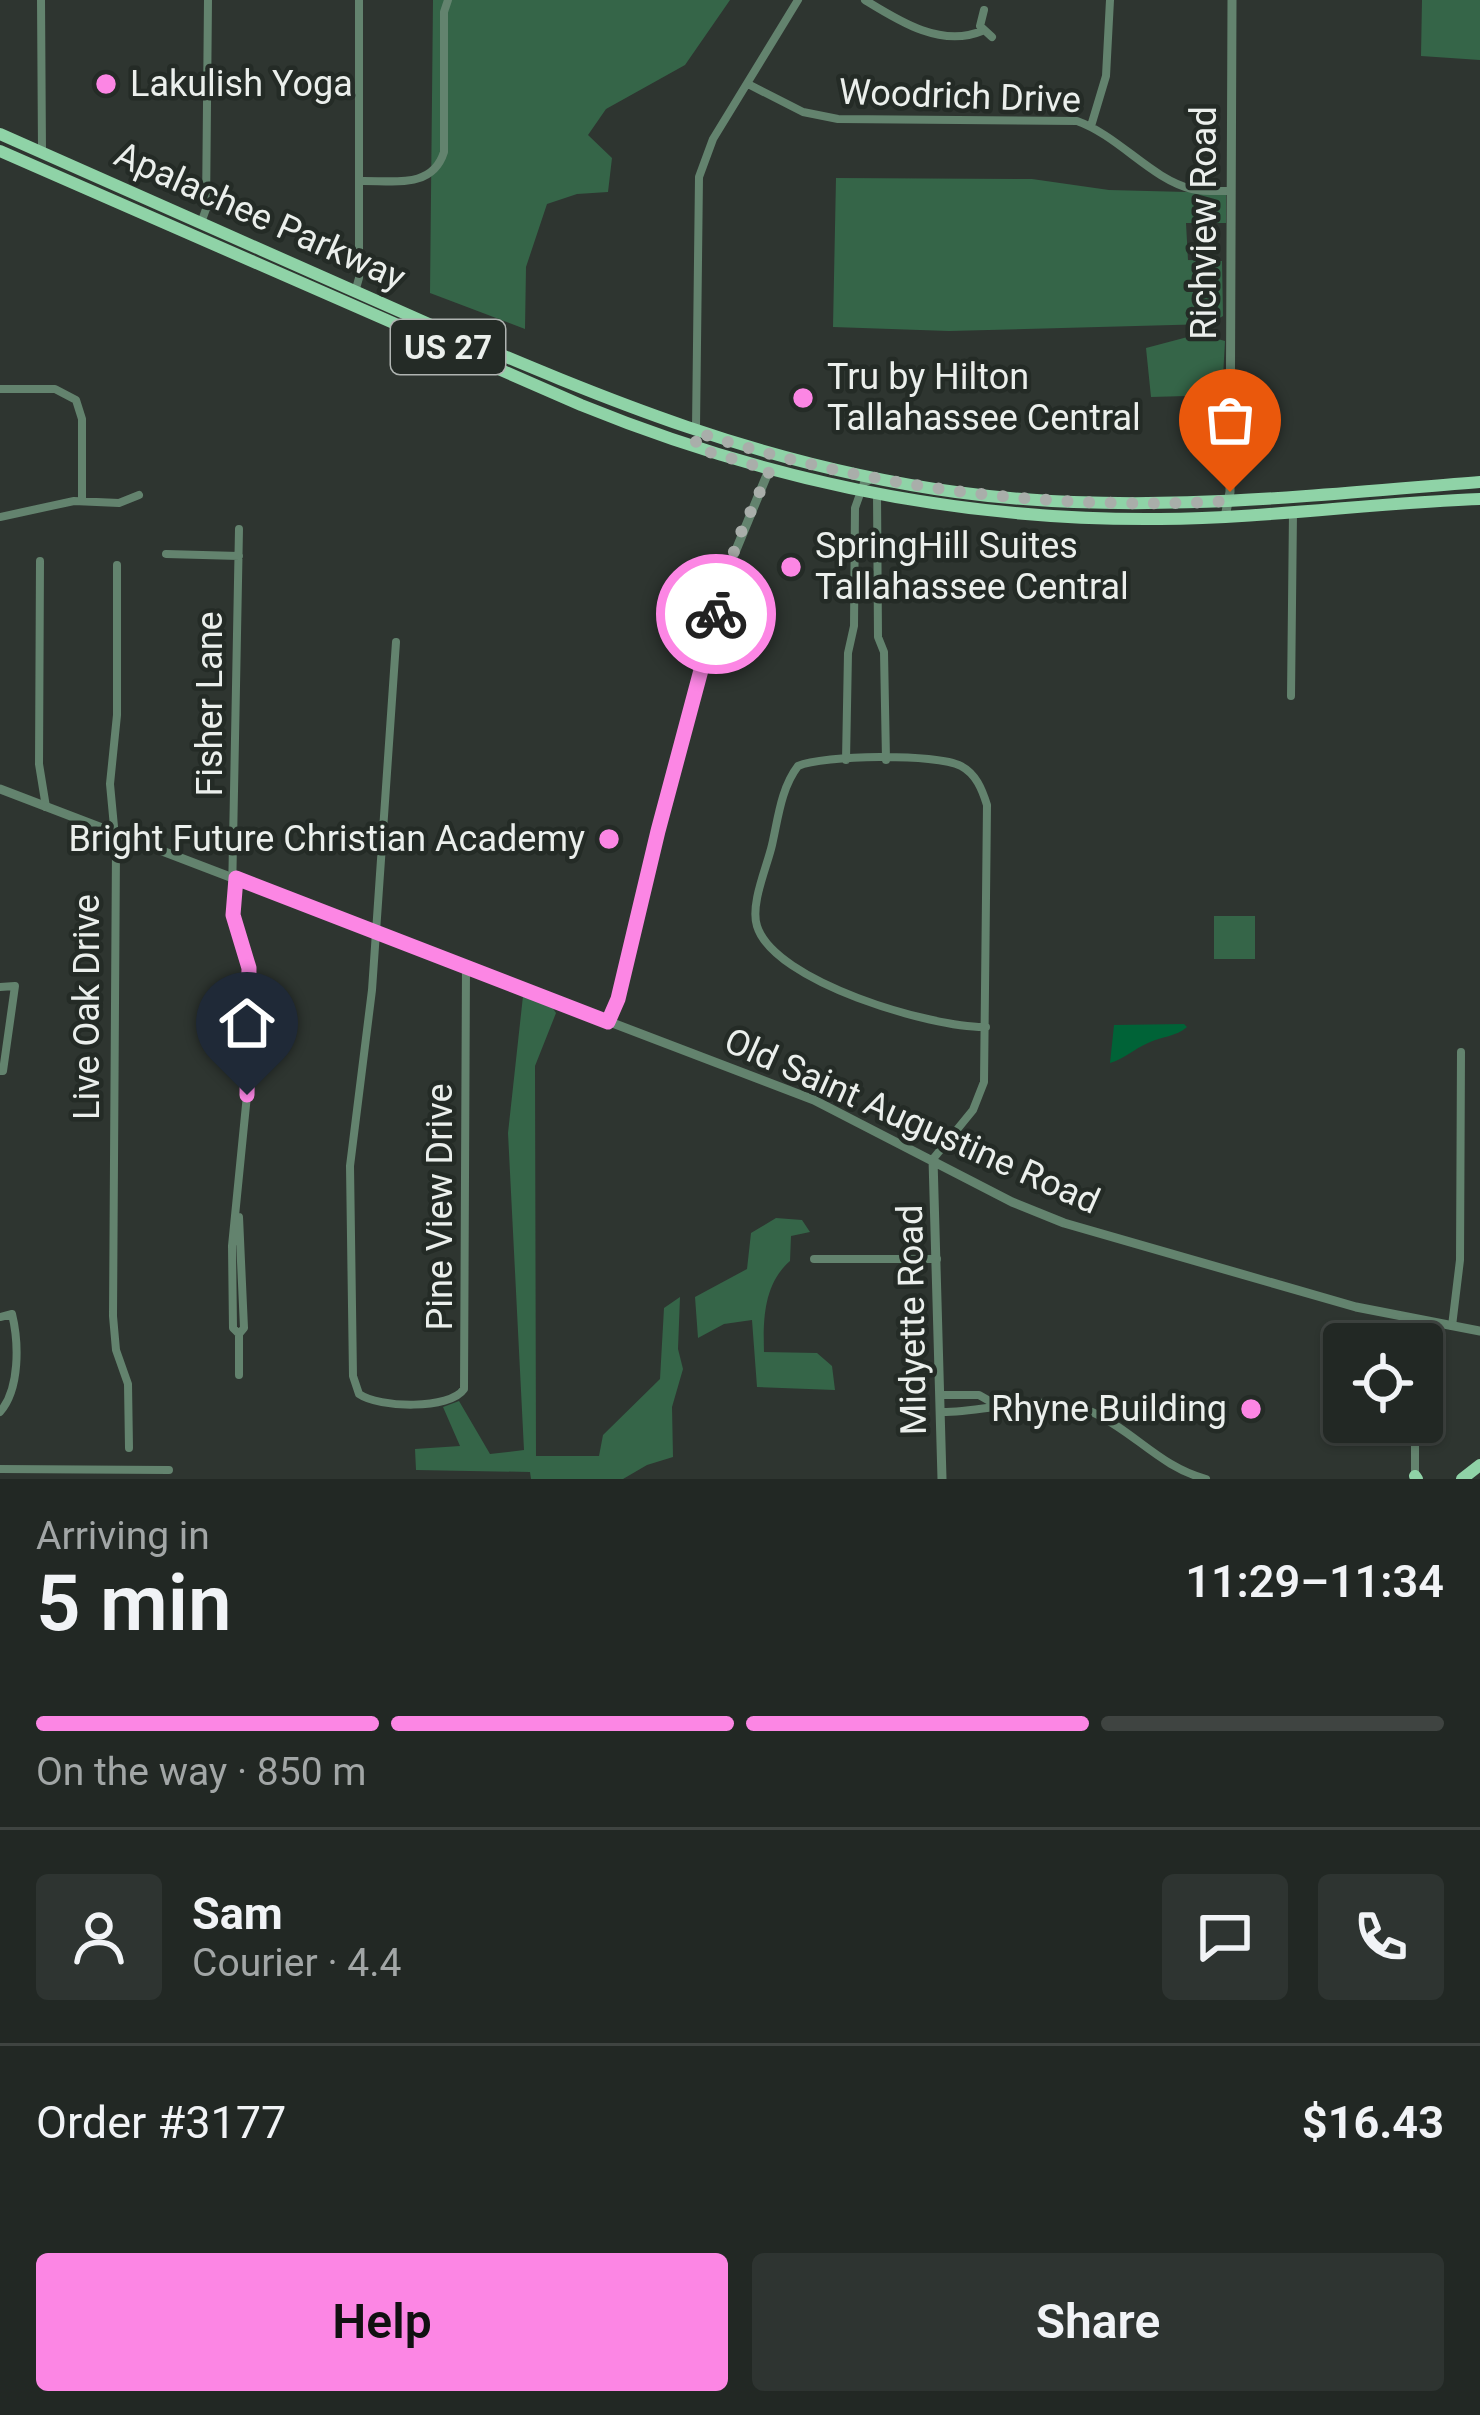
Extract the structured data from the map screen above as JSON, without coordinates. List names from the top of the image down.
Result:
{
  "streets": {
    "main road": ["Apalachee Parkway", "US 27"],
    "street": [
      "Woodrich Drive",
      "Richview Road",
      "Fisher Lane",
      "Live Oak Drive",
      "Old Saint Augustine Road",
      "Pine View Drive",
      "Midyette Road"
    ]
  },
  "crossings": [
    ["Woodrich Drive", "Richview Road"],
    ["Apalachee Parkway", "Richview Road"],
    ["Fisher Lane", "Old Saint Augustine Road"],
    ["Live Oak Drive", "Old Saint Augustine Road"],
    ["Old Saint Augustine Road", "Pine View Drive"],
    ["Old Saint Augustine Road", "Midyette Road"]
  ],
  "places": [
    "Lakulish Yoga",
    "Tru by Hilton Tallahassee Central",
    "SpringHill Suites Tallahassee Central",
    "Bright Future Christian Academy",
    "Rhyne Building"
  ],
  "page": {
    "heading": ["5 min", "Arriving in", "11:29–11:34"],
    "panel": [
      "Sam",
      "Courier · 4.4",
      "Order #3177",
      "$16.43"
    ],
    "bar": "On the way · 850 m",
    "buttons": ["Help", "Share"]
  }
}
